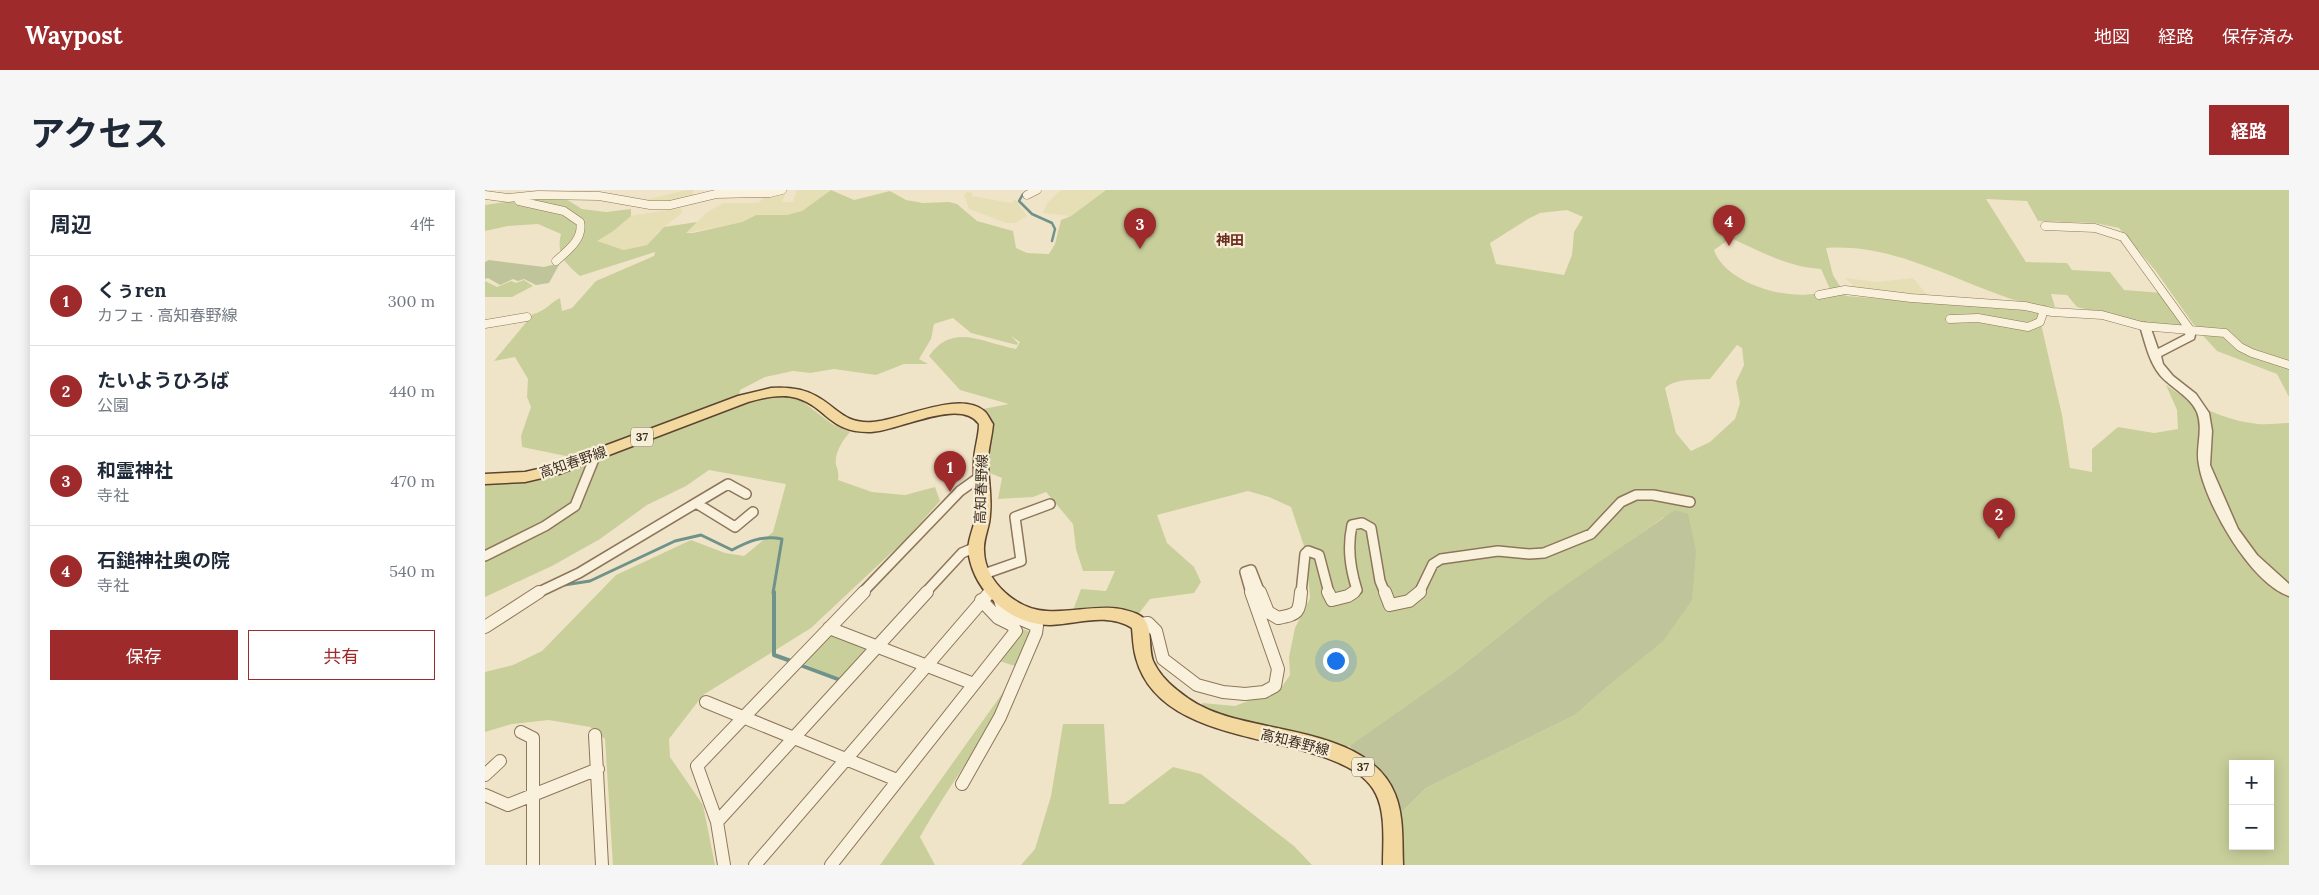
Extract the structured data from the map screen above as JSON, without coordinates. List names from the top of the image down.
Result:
{
  "streets": {
    "main road": ["37", "高知春野線"]
  },
  "districts": ["神田"],
  "page": {
    "header": "Waypost",
    "nav": ["地図", "経路", "保存済み"],
    "title": "アクセス",
    "buttons": [
      "経路",
      ["保存", "共有"]
    ],
    "heading": ["周辺", "4件"],
    "pins": [
      "4",
      "3",
      "1",
      "2"
    ],
    "list": [
      {
        "mark": "1",
        "name": "くぅren",
        "note": "カフェ · 高知春野線",
        "value": "300 m"
      },
      {
        "mark": "2",
        "name": "たいようひろば",
        "note": "公園",
        "value": "440 m"
      },
      {
        "mark": "3",
        "name": "和霊神社",
        "note": "寺社",
        "value": "470 m"
      },
      {
        "mark": "4",
        "name": "石鎚神社奥の院",
        "note": "寺社",
        "value": "540 m"
      }
    ],
    "map_buttons": ["+", "−"]
  }
}
